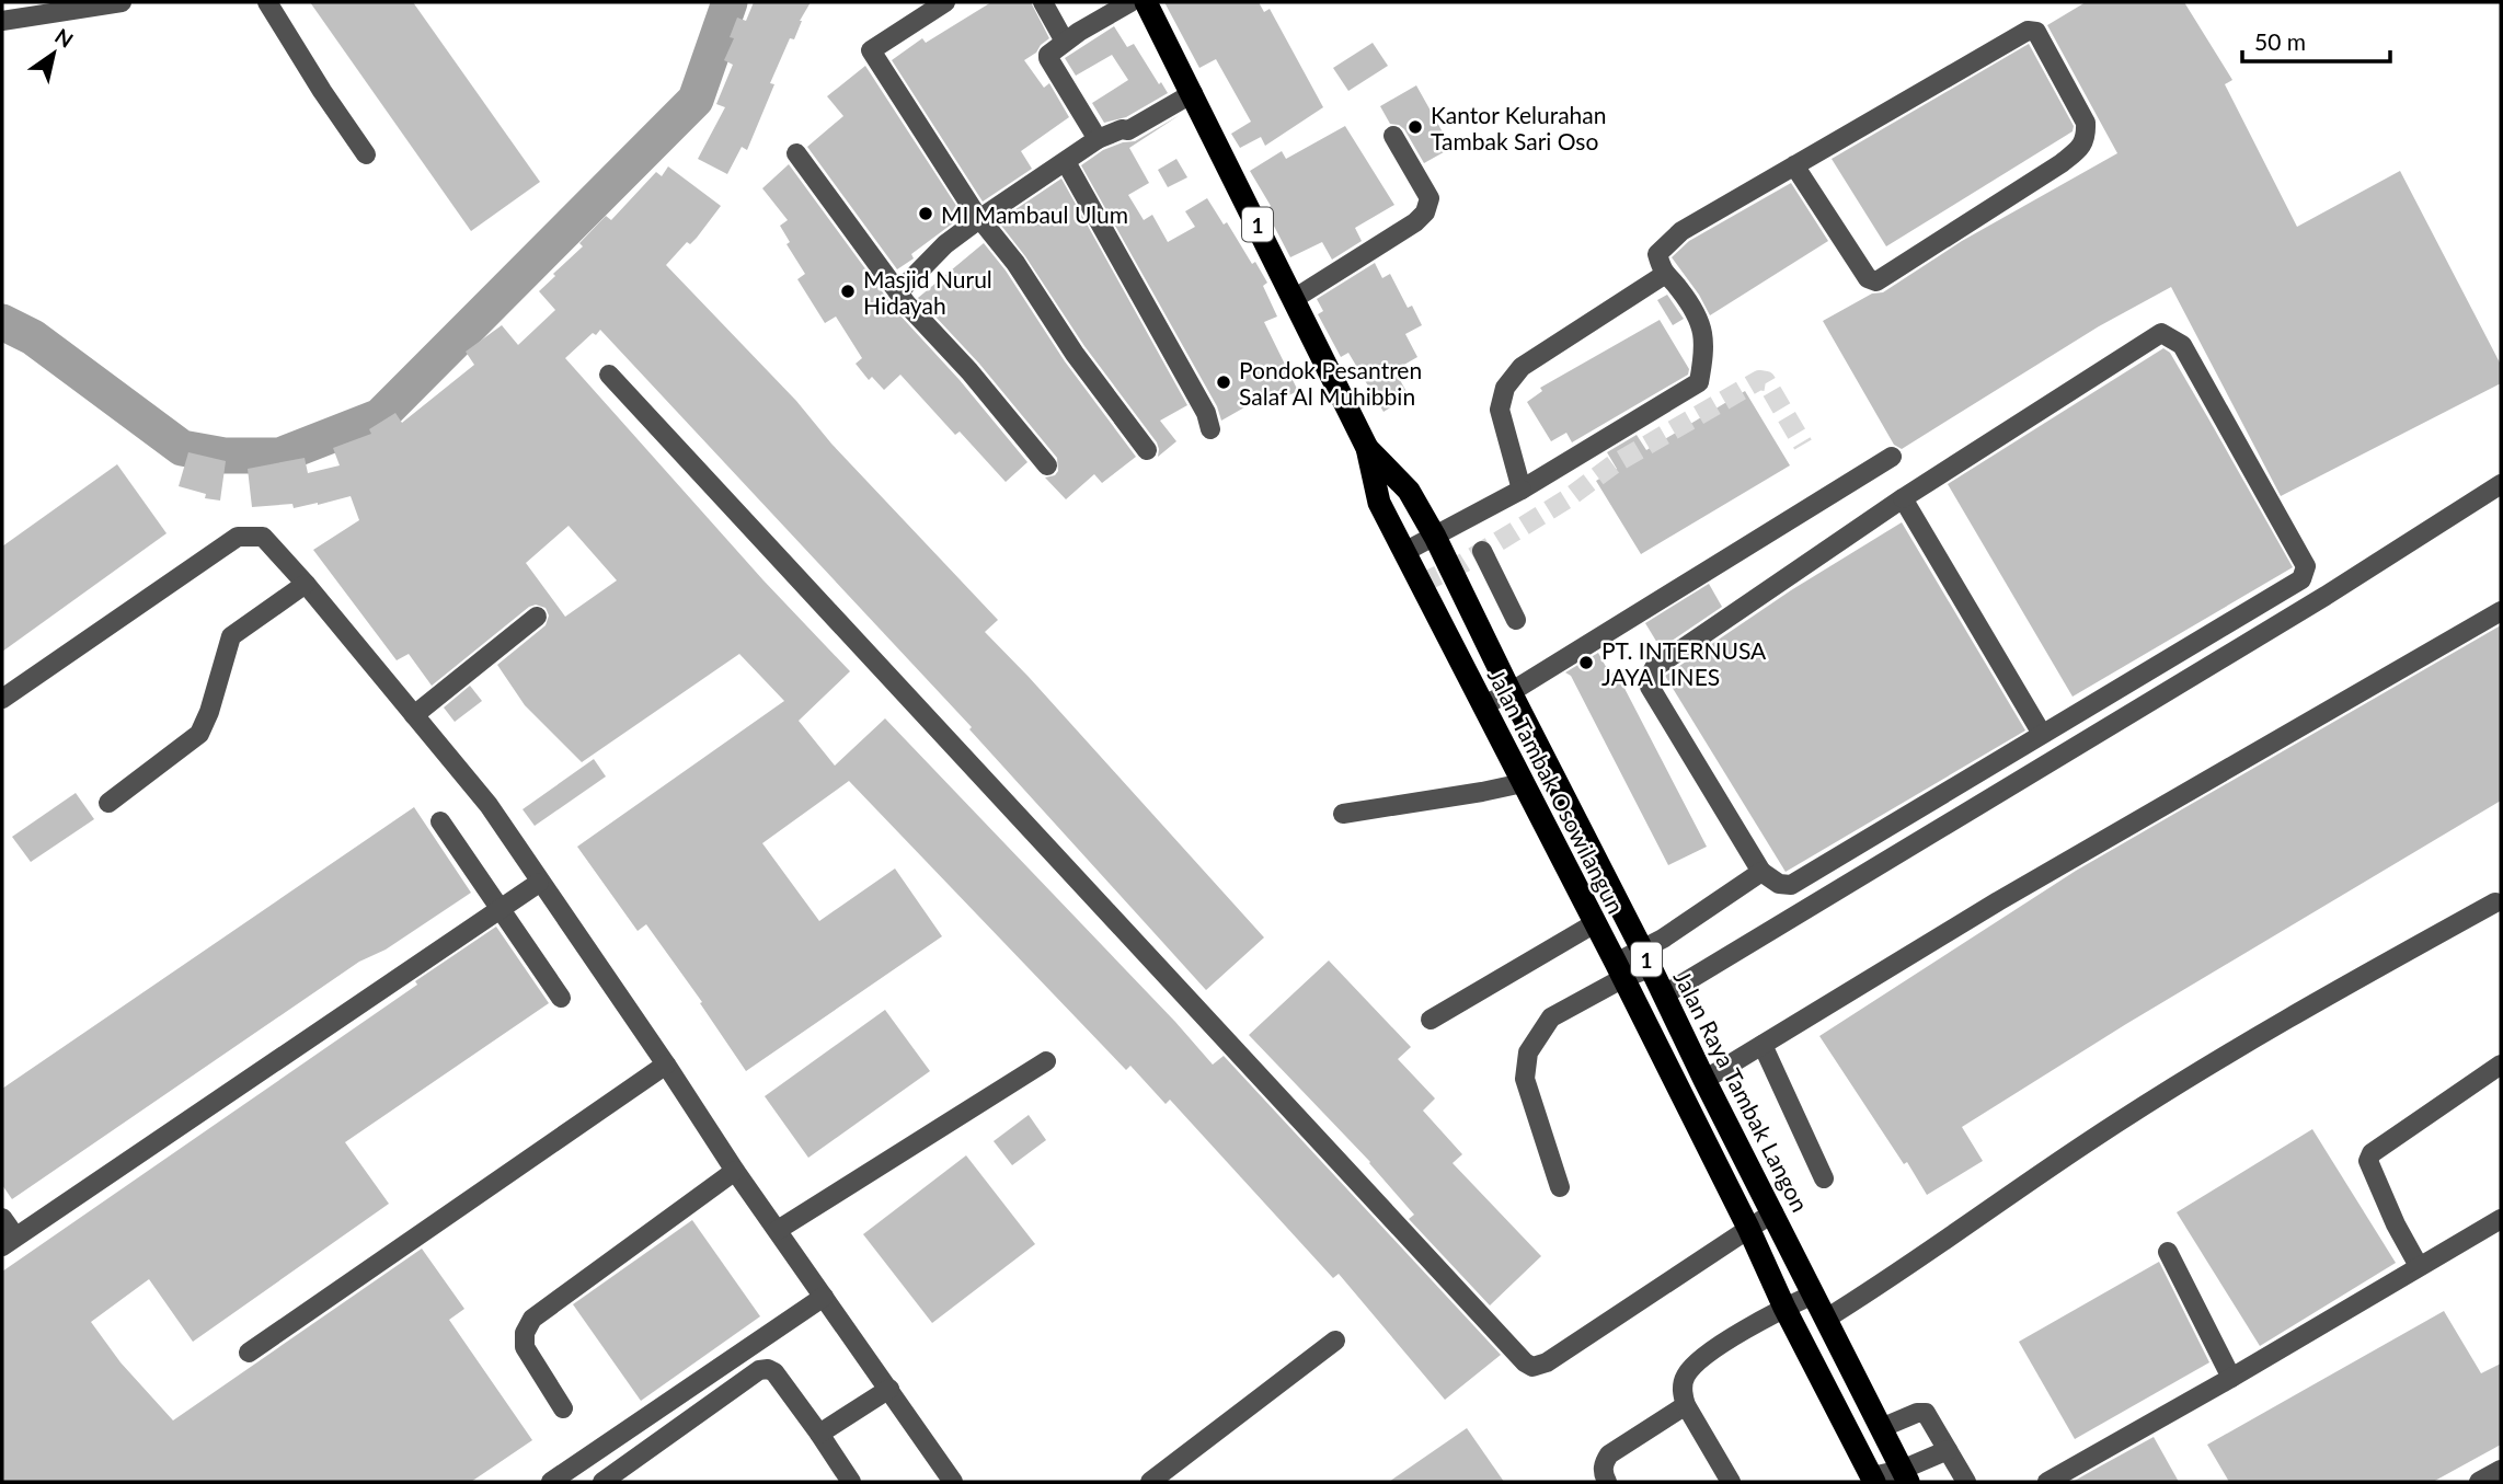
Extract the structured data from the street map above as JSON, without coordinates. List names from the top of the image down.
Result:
{
  "streets": {
    "highway": ["1", "Jalan Tambak Osowilangun", "Jalan Raya Tambak Langon"]
  },
  "crossings": [
    ["1", "Jalan Tambak Osowilangun"],
    ["1", "Jalan Raya Tambak Langon"],
    ["Jalan Tambak Osowilangun", "Jalan Raya Tambak Langon"]
  ],
  "places": [
    "Kantor Kelurahan Tambak Sari Oso",
    "MI Mambaul Ulum",
    "Masjid Nurul Hidayah",
    "Pondok Pesantren Salaf Al Muhibbin",
    "PT. INTERNUSA JAYA LINES"
  ],
  "scale_bar": "50 m",
  "north": "top right"
}
